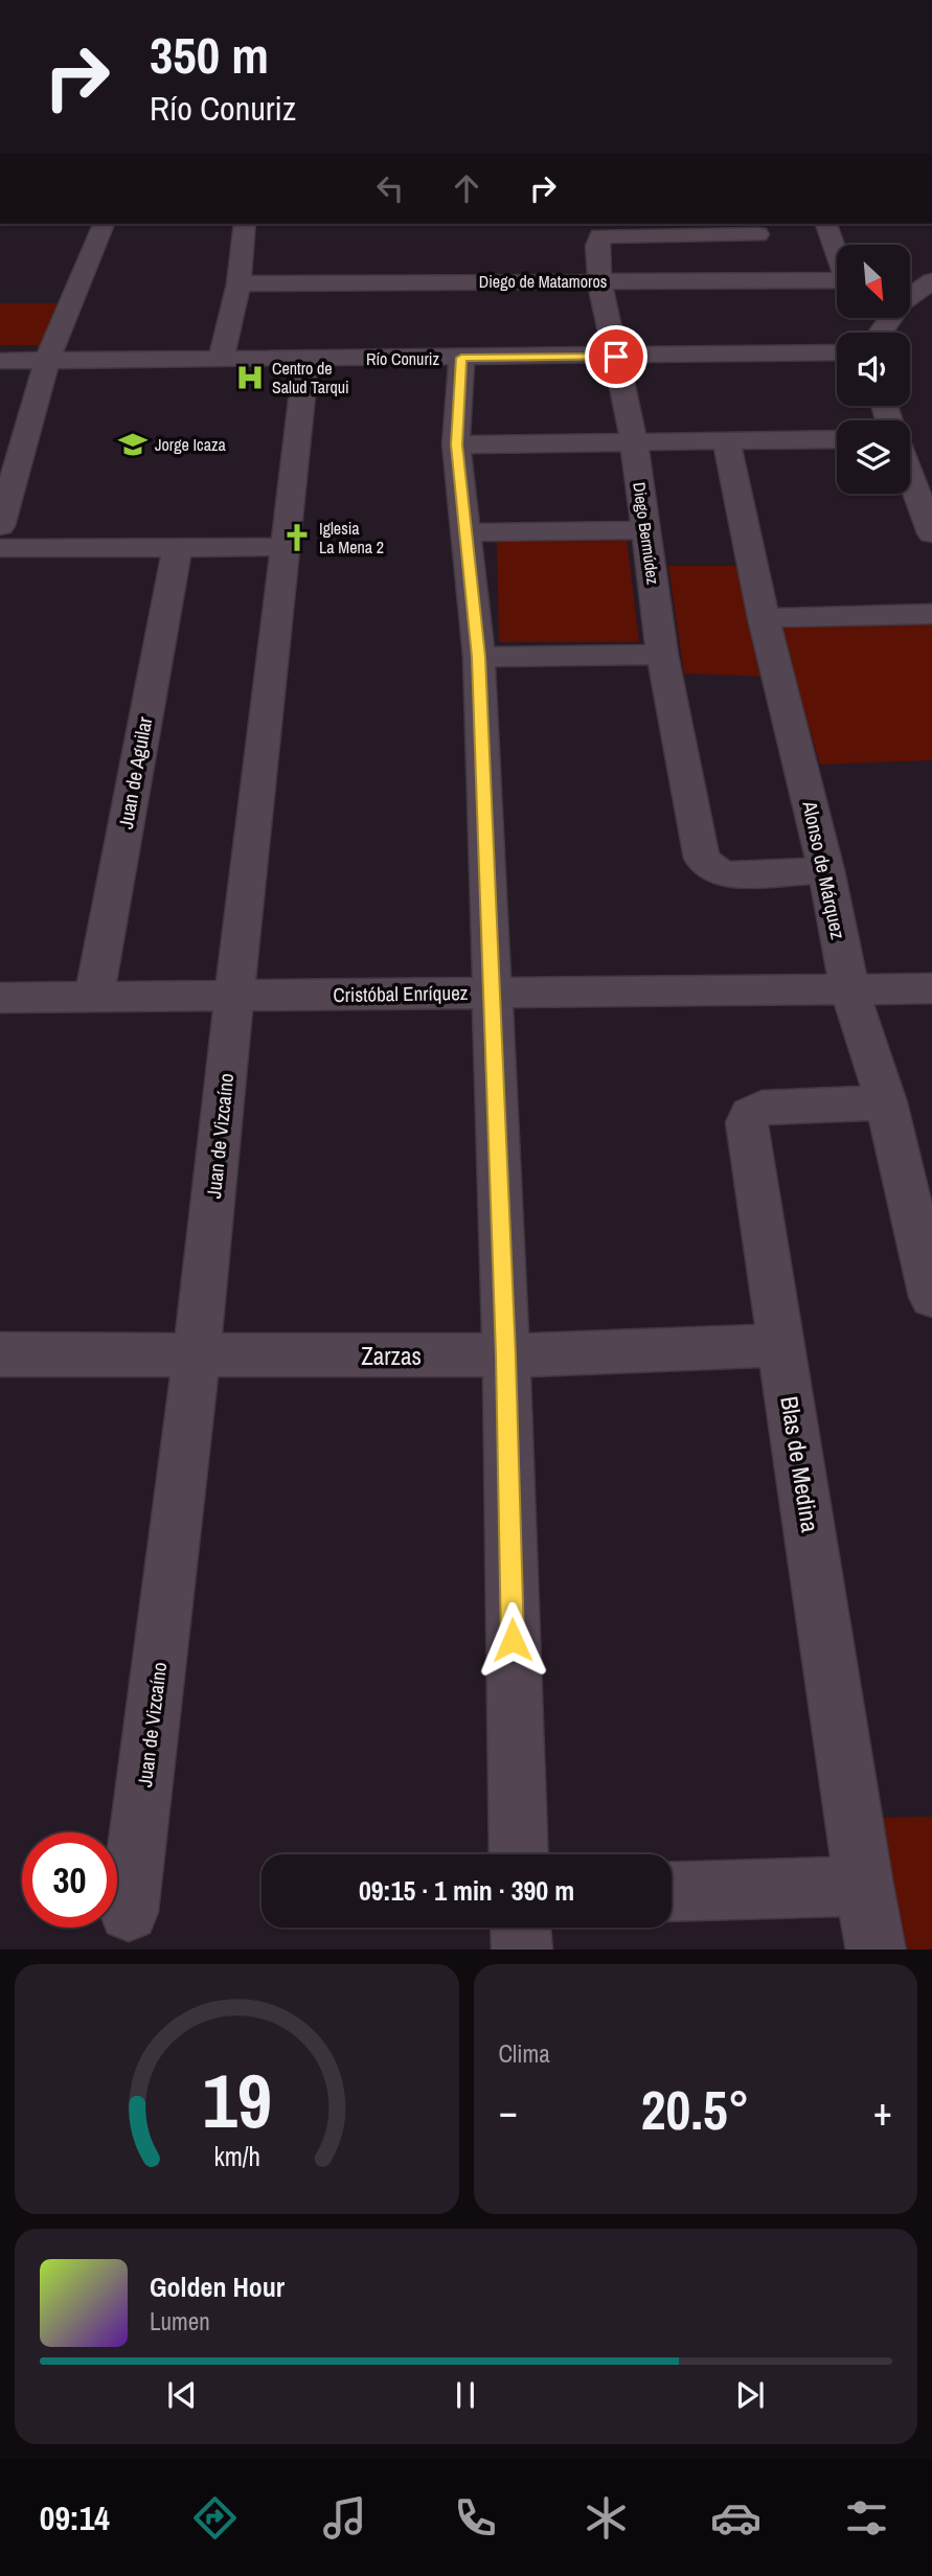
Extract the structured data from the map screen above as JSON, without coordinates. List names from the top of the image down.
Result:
{
  "streets": {
    "street": [
      "Diego de Matamoros",
      "Río Conuriz",
      "Diego Bermúdez",
      "Juan de Aguilar",
      "Alonso de Márquez",
      "Cristóbal Enríquez",
      "Juan de Vizcaíno",
      "Zarzas",
      "Blas de Medina"
    ]
  },
  "crossings": [
    ["Diego de Matamoros", "Diego Bermúdez"],
    ["Río Conuriz", "Diego Bermúdez"],
    ["Río Conuriz", "Juan de Vizcaíno"],
    ["Diego Bermúdez", "Alonso de Márquez"],
    ["Juan de Aguilar", "Cristóbal Enríquez"],
    ["Alonso de Márquez", "Cristóbal Enríquez"],
    ["Alonso de Márquez", "Blas de Medina"],
    ["Cristóbal Enríquez", "Juan de Vizcaíno"],
    ["Juan de Vizcaíno", "Zarzas"],
    ["Zarzas", "Blas de Medina"]
  ],
  "places": {
    "hospital": ["Centro de Salud Tarqui"],
    "school or university": ["Jorge Icaza"],
    "church": ["Iglesia La Mena 2"]
  },
  "north": "bottom right",
  "page": {
    "turn": ["350 m", "Río Conuriz"],
    "limit": "30",
    "trip": "09:15 · 1 min · 390 m",
    "tile": "Clima",
    "heat": ["−", "20.5°", "+"],
    "song": ["Golden Hour", "Lumen"],
    "tabs": "09:14",
    "gauge": ["19", "km/h"]
  }
}
